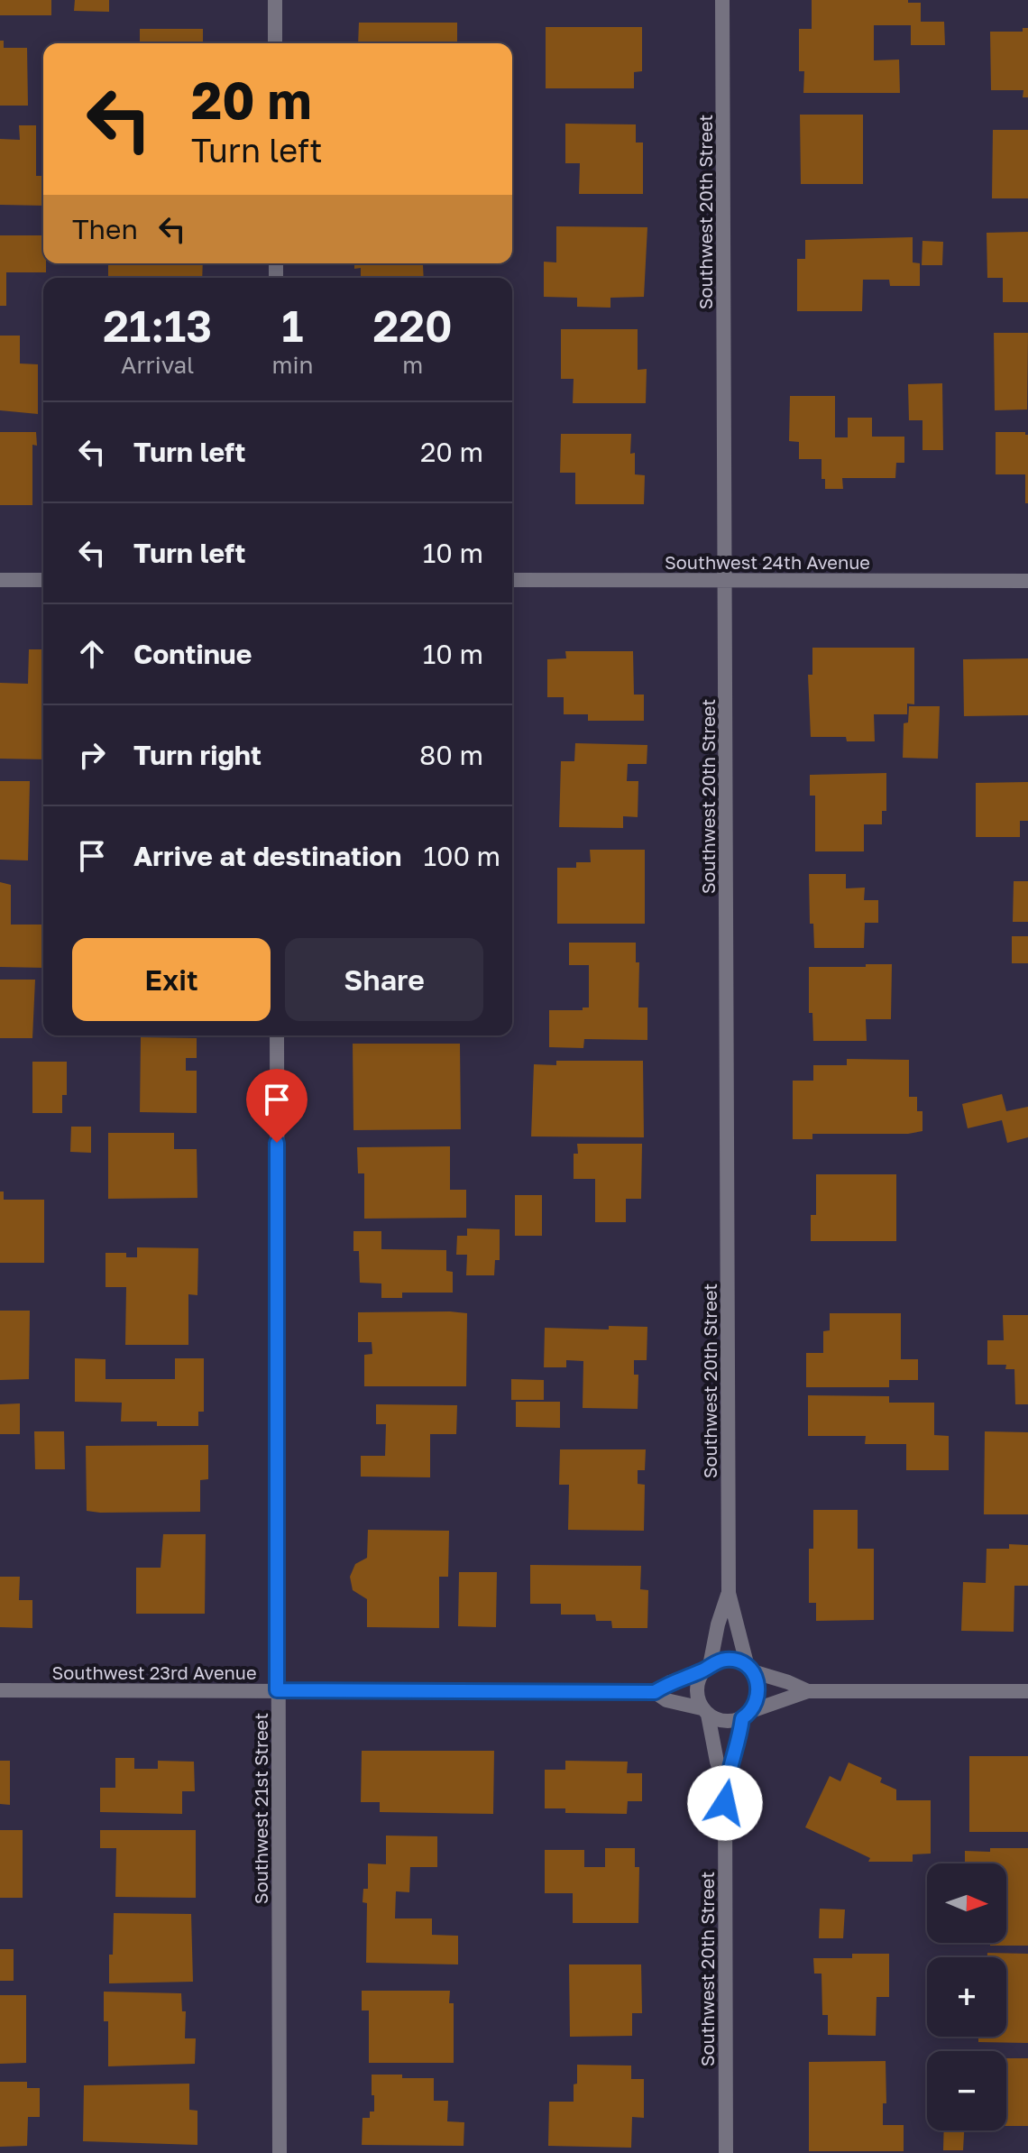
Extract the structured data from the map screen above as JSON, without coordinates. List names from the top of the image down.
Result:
{
  "streets": {
    "street": [
      "Southwest 20th Street",
      "Southwest 24th Avenue",
      "Southwest 23rd Avenue",
      "Southwest 21st Street"
    ]
  },
  "crossings": [
    ["Southwest 20th Street", "Southwest 24th Avenue"],
    ["Southwest 20th Street", "Southwest 23rd Avenue"],
    ["Southwest 23rd Avenue", "Southwest 21st Street"]
  ],
  "north": "right",
  "page": {
    "turn": ["20 m", "Turn left"],
    "then": "Then",
    "eta": [
      "21:13",
      "Arrival",
      "1",
      "min",
      "220",
      "m"
    ],
    "list": [
      {
        "name": "Turn left",
        "value": "20 m"
      },
      {
        "name": "Turn left",
        "value": "10 m"
      },
      {
        "name": "Continue",
        "value": "10 m"
      },
      {
        "name": "Turn right",
        "value": "80 m"
      },
      {
        "name": "Arrive at destination",
        "value": "100 m"
      }
    ],
    "buttons": ["Exit", "Share"],
    "map_buttons": ["+", "−"]
  }
}
